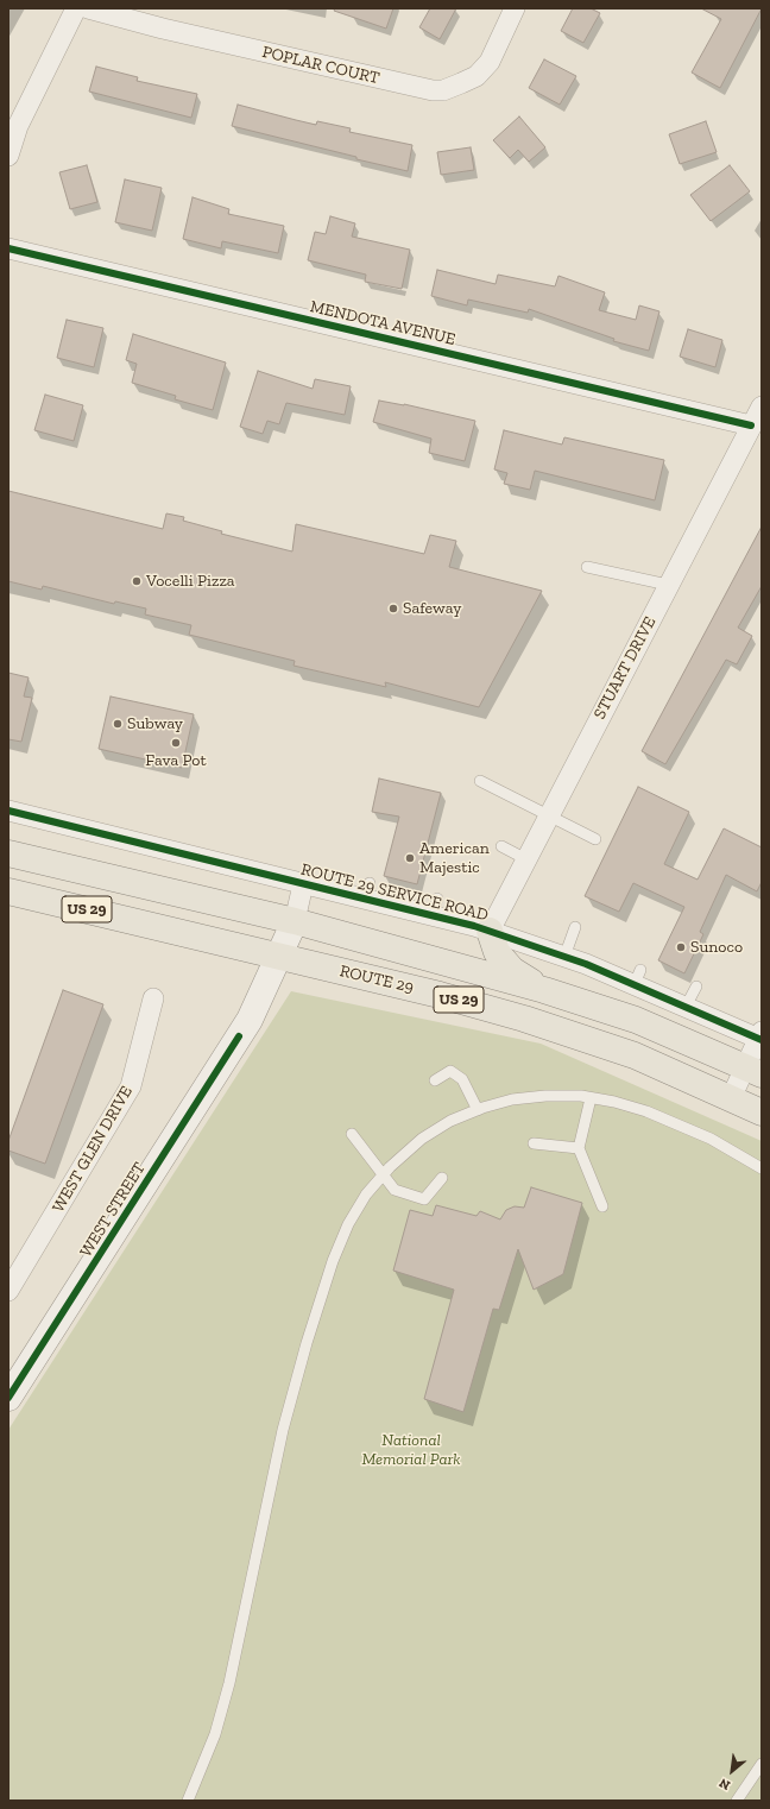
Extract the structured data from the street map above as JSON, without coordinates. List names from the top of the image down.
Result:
{
  "streets": {
    "main road": ["US 29", "ROUTE 29", "WEST STREET"],
    "street": [
      "POPLAR COURT",
      "MENDOTA AVENUE",
      "STUART DRIVE",
      "ROUTE 29 SERVICE ROAD",
      "WEST GLEN DRIVE"
    ]
  },
  "crossings": [
    ["MENDOTA AVENUE", "STUART DRIVE"],
    ["STUART DRIVE", "ROUTE 29 SERVICE ROAD"],
    ["ROUTE 29 SERVICE ROAD", "WEST STREET"],
    ["ROUTE 29", "WEST STREET"]
  ],
  "parks": ["National Memorial Park"],
  "places": [
    "Vocelli Pizza",
    "Safeway",
    "Subway",
    "Fava Pot",
    "American Majestic",
    "Sunoco"
  ],
  "north": "bottom left"
}
